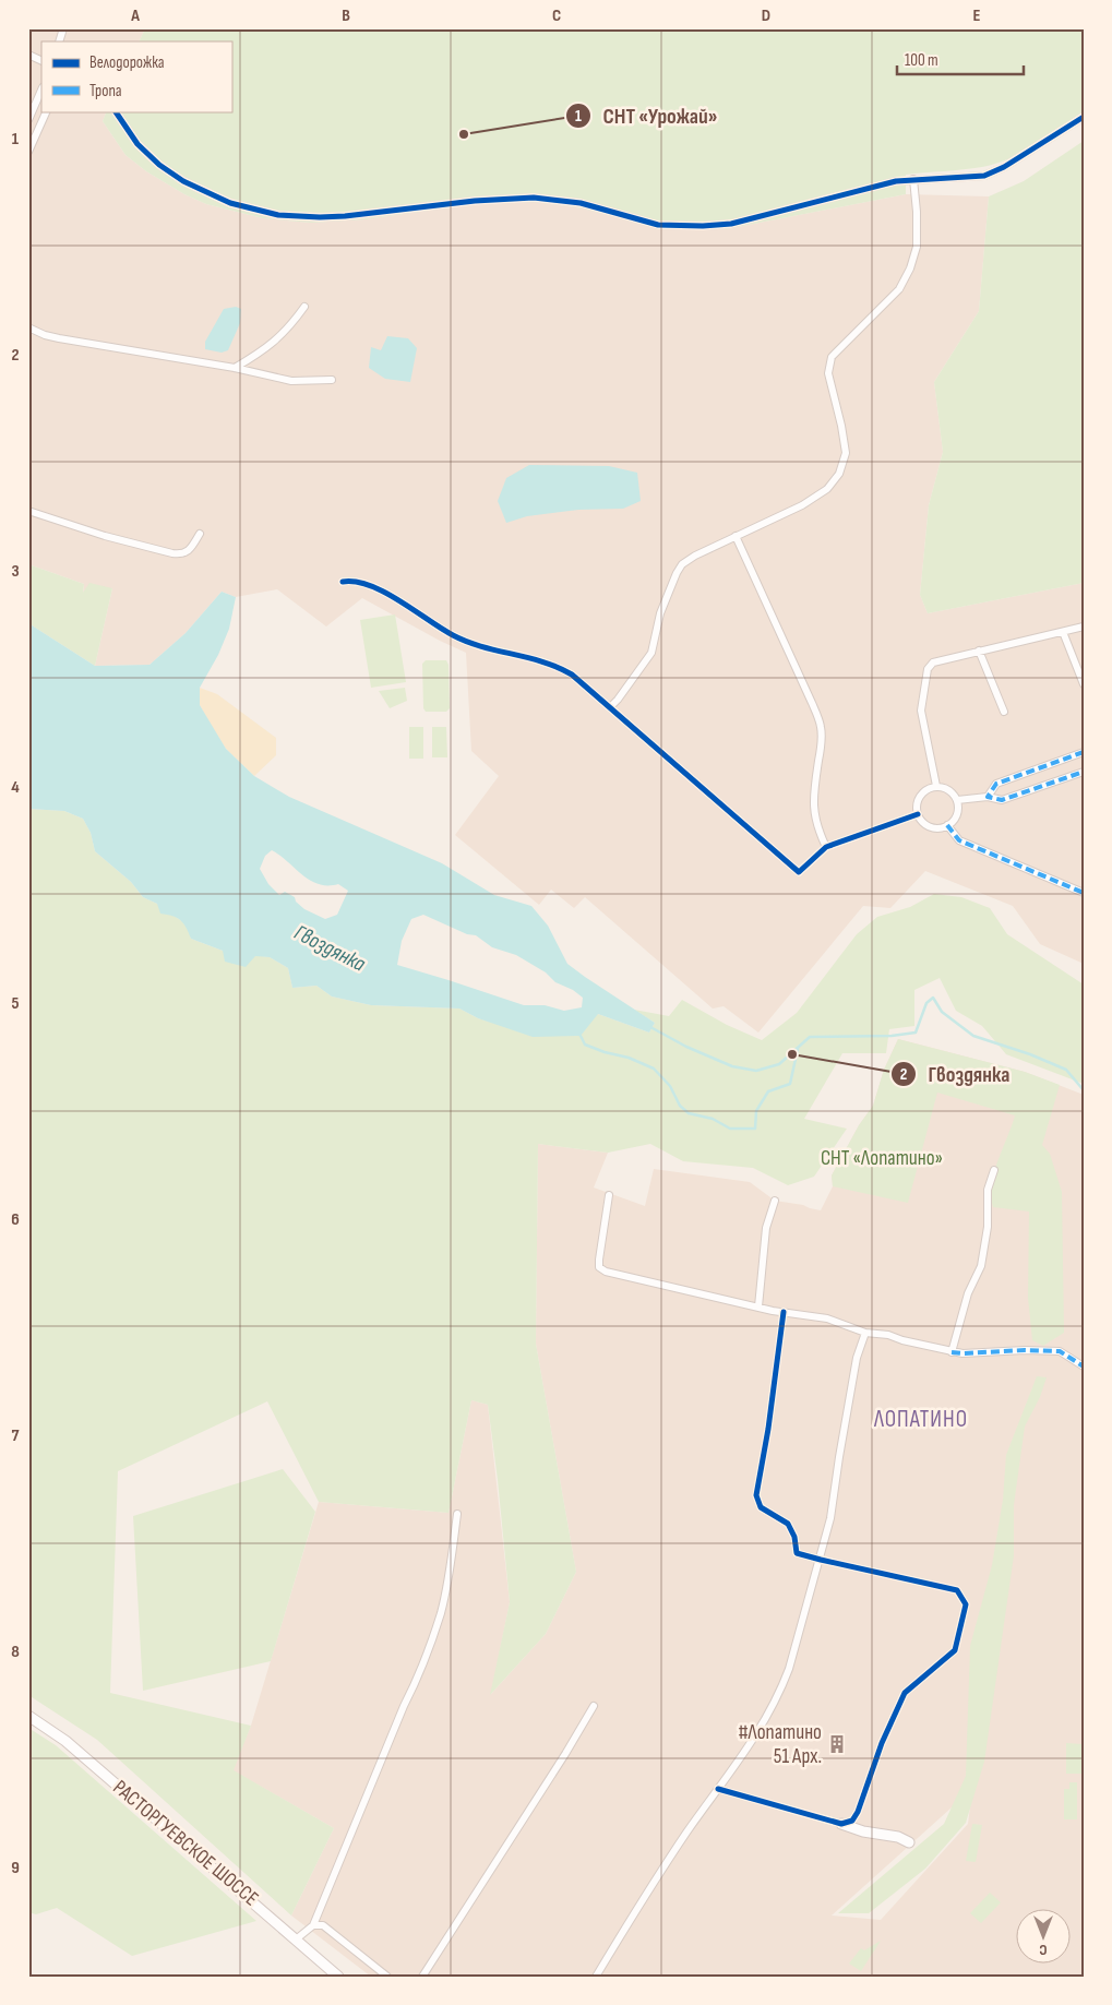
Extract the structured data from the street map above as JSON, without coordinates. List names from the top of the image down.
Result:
{
  "streets": {
    "main road": ["РАСТОРГУЕВСКОЕ ШОССЕ"]
  },
  "districts": ["ЛОПАТИНО"],
  "water": ["Гвоздянка"],
  "parks": ["СНТ «Лопатино»"],
  "places": {
    "other": ["СНТ «Урожай»", "Гвоздянка"],
    "building": ["#Лопатино 51 Арх."]
  },
  "legend": ["Велодорожка", "Тропа"],
  "scale_bar": "100 m",
  "north": "bottom",
  "grid": {
    "columns": [
      "A",
      "B",
      "C",
      "D",
      "E"
    ],
    "rows": [
      "1",
      "2",
      "3",
      "4",
      "5",
      "6",
      "7",
      "8",
      "9"
    ]
  }
}
